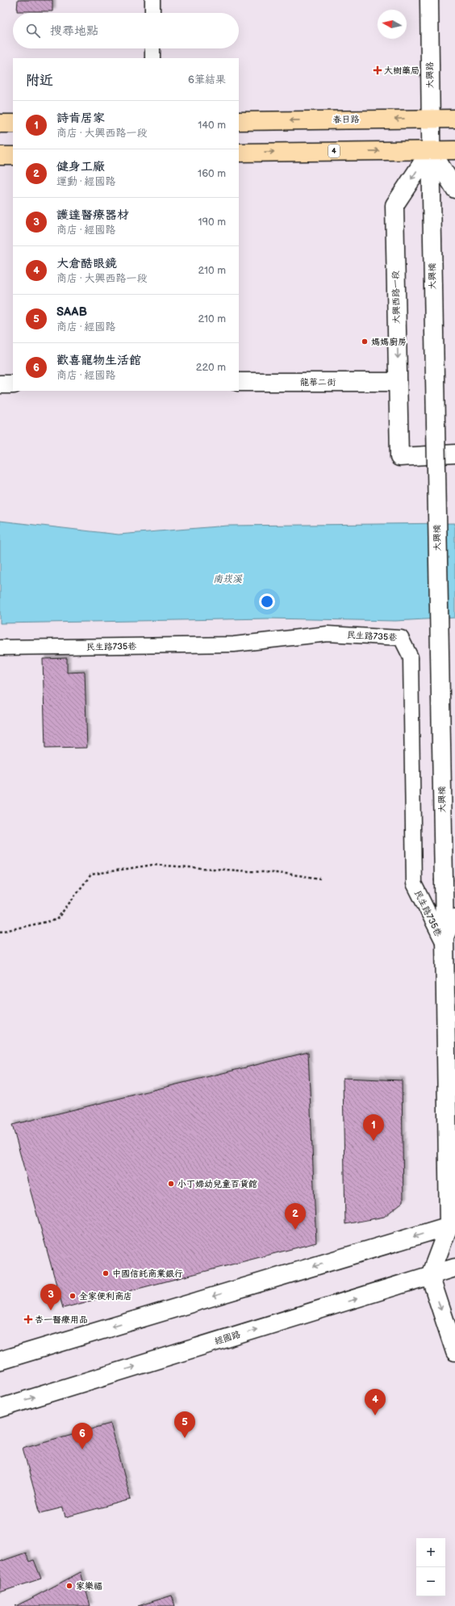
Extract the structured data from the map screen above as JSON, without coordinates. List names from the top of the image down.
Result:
{
  "streets": {
    "main road": ["春日路", "4"],
    "street": [
      "大興路",
      "大興橋",
      "大興西路一段",
      "龍華二街",
      "經國路"
    ],
    "lane": ["民生路735巷"]
  },
  "crossings": [
    ["大興路", "春日路"],
    ["大興路", "4"],
    ["大興路", "大興橋"],
    ["大興路", "大興西路一段"],
    ["4", "大興橋"],
    ["4", "大興西路一段"],
    ["大興橋", "大興西路一段"],
    ["大興橋", "民生路735巷"],
    ["大興西路一段", "龍華二街"]
  ],
  "one_way": ["大興西路一段"],
  "water": ["南崁溪"],
  "places": {
    "health": ["大樹藥局", "杏一醫療用品"],
    "other": [
      "媽媽廚房",
      "小丁婦幼兒童百貨館",
      "中國信託商業銀行",
      "全家便利商店",
      "家樂福"
    ]
  },
  "north": "left",
  "page": {
    "search": "搜尋地點",
    "heading": ["附近", "6筆結果"],
    "list": [
      {
        "mark": "1",
        "name": "詩肯居家",
        "note": "商店 · 大興西路一段",
        "value": "140 m"
      },
      {
        "mark": "2",
        "name": "健身工廠",
        "note": "運動 · 經國路",
        "value": "160 m"
      },
      {
        "mark": "3",
        "name": "護達醫療器材",
        "note": "商店 · 經國路",
        "value": "190 m"
      },
      {
        "mark": "4",
        "name": "大倉酷眼鏡",
        "note": "商店 · 大興西路一段",
        "value": "210 m"
      },
      {
        "mark": "5",
        "name": "SAAB",
        "note": "商店 · 經國路",
        "value": "210 m"
      },
      {
        "mark": "6",
        "name": "歡喜寵物生活館",
        "note": "商店 · 經國路",
        "value": "220 m"
      }
    ],
    "pins": [
      "1",
      "2",
      "3",
      "4",
      "5",
      "6"
    ],
    "map_buttons": ["+", "−"]
  }
}
